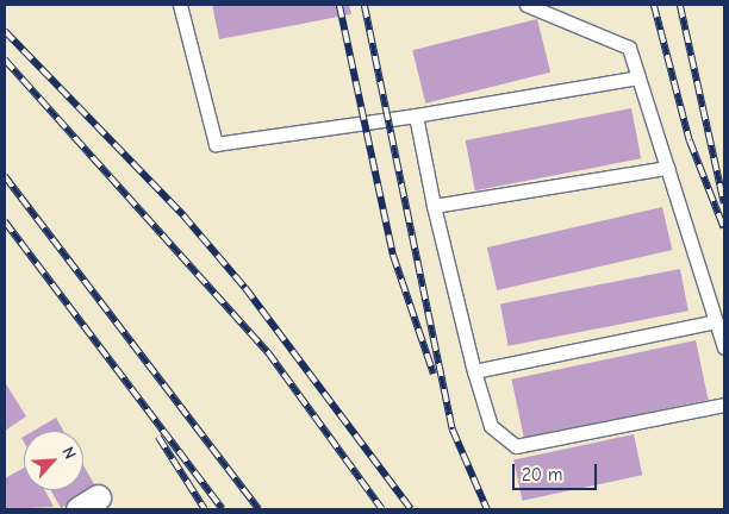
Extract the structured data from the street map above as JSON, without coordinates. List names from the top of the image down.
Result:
{
  "scale_bar": "20 m",
  "north": "top right"
}
